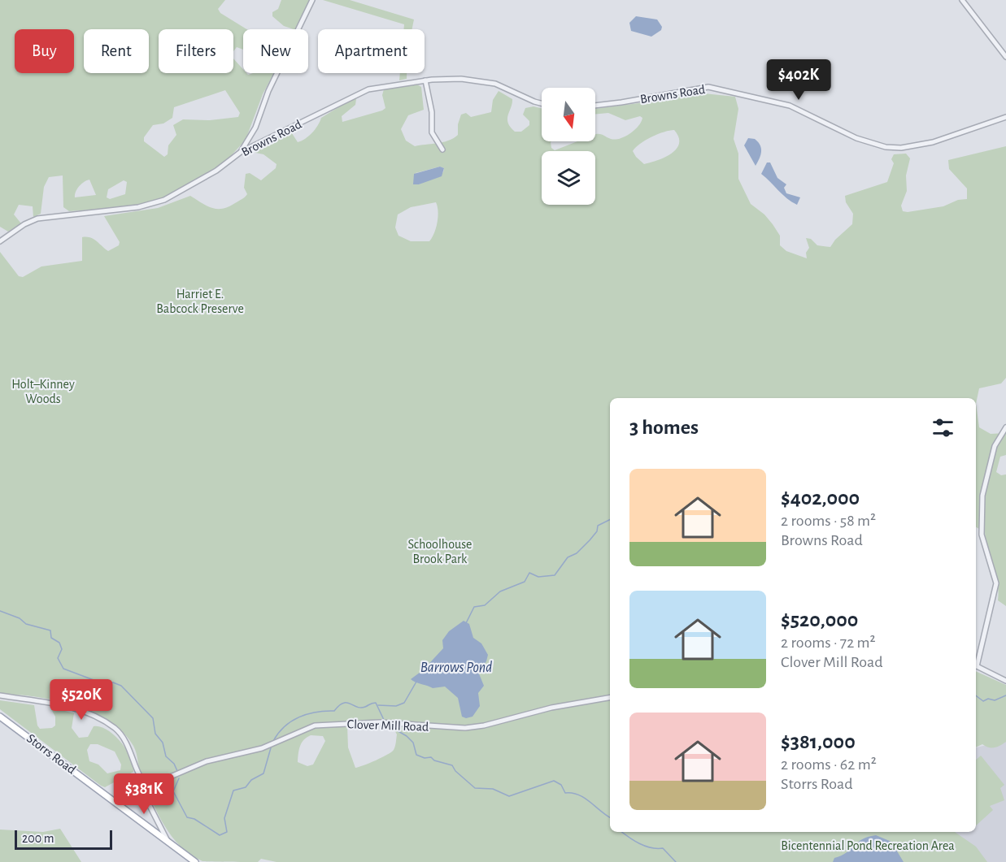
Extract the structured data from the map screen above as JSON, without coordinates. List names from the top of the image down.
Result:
{
  "streets": {
    "main road": ["Storrs Road"],
    "street": ["Browns Road", "Clover Mill Road"]
  },
  "water": ["Barrows Pond"],
  "parks": [
    "Harriet E. Babcock Preserve",
    "Holt–Kinney Woods",
    "Schoolhouse Brook Park",
    "Bicentennial Pond Recreation Area"
  ],
  "scale_bar": "200 m",
  "north": "bottom",
  "page": {
    "chip": [
      "Buy",
      "Rent",
      "Filters",
      "New",
      "Apartment"
    ],
    "price": ["$402K", "$520K", "$381K"],
    "heading": "3 homes",
    "list": [
      {
        "name": "$402,000",
        "note": "2 rooms · 58 m² · Browns Road"
      },
      {
        "name": "$520,000",
        "note": "2 rooms · 72 m² · Clover Mill Road"
      },
      {
        "name": "$381,000",
        "note": "2 rooms · 62 m² · Storrs Road"
      }
    ],
    "scale": "200 m"
  }
}
